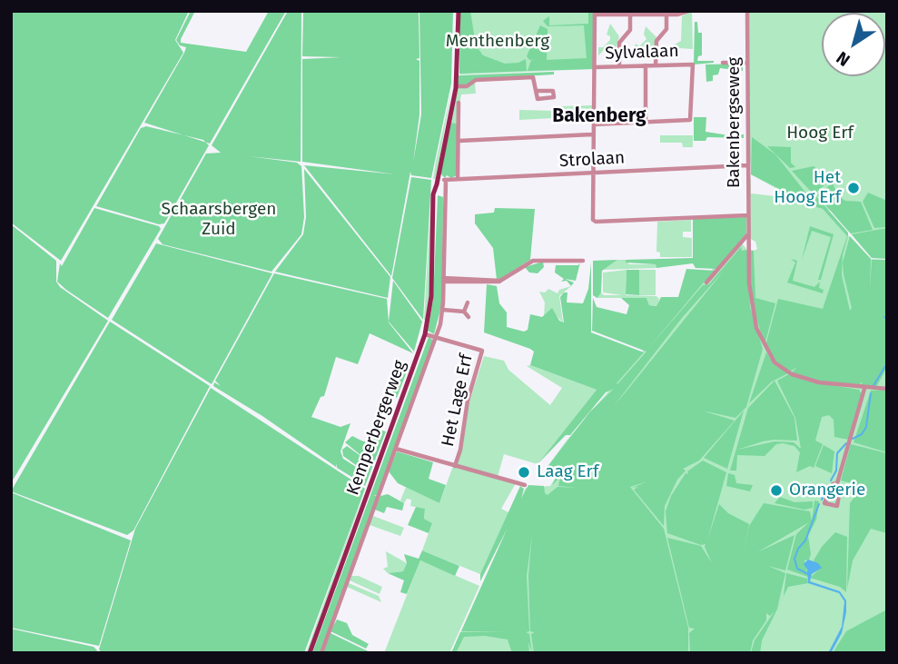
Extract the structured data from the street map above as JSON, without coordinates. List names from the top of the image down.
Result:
{
  "streets": {
    "main road": ["Kemperbergerweg"],
    "street": [
      "Sylvalaan",
      "Bakenbergseweg",
      "Strolaan",
      "Het Lage Erf"
    ]
  },
  "crossings": [
    ["Bakenbergseweg", "Strolaan"],
    ["Strolaan", "Kemperbergerweg"],
    ["Het Lage Erf", "Kemperbergerweg"]
  ],
  "districts": ["Bakenberg"],
  "parks": ["Menthenberg", "Hoog Erf", "Schaarsbergen Zuid"],
  "places": ["Het Hoog Erf", "Laag Erf", "Orangerie"],
  "north": "bottom left"
}
